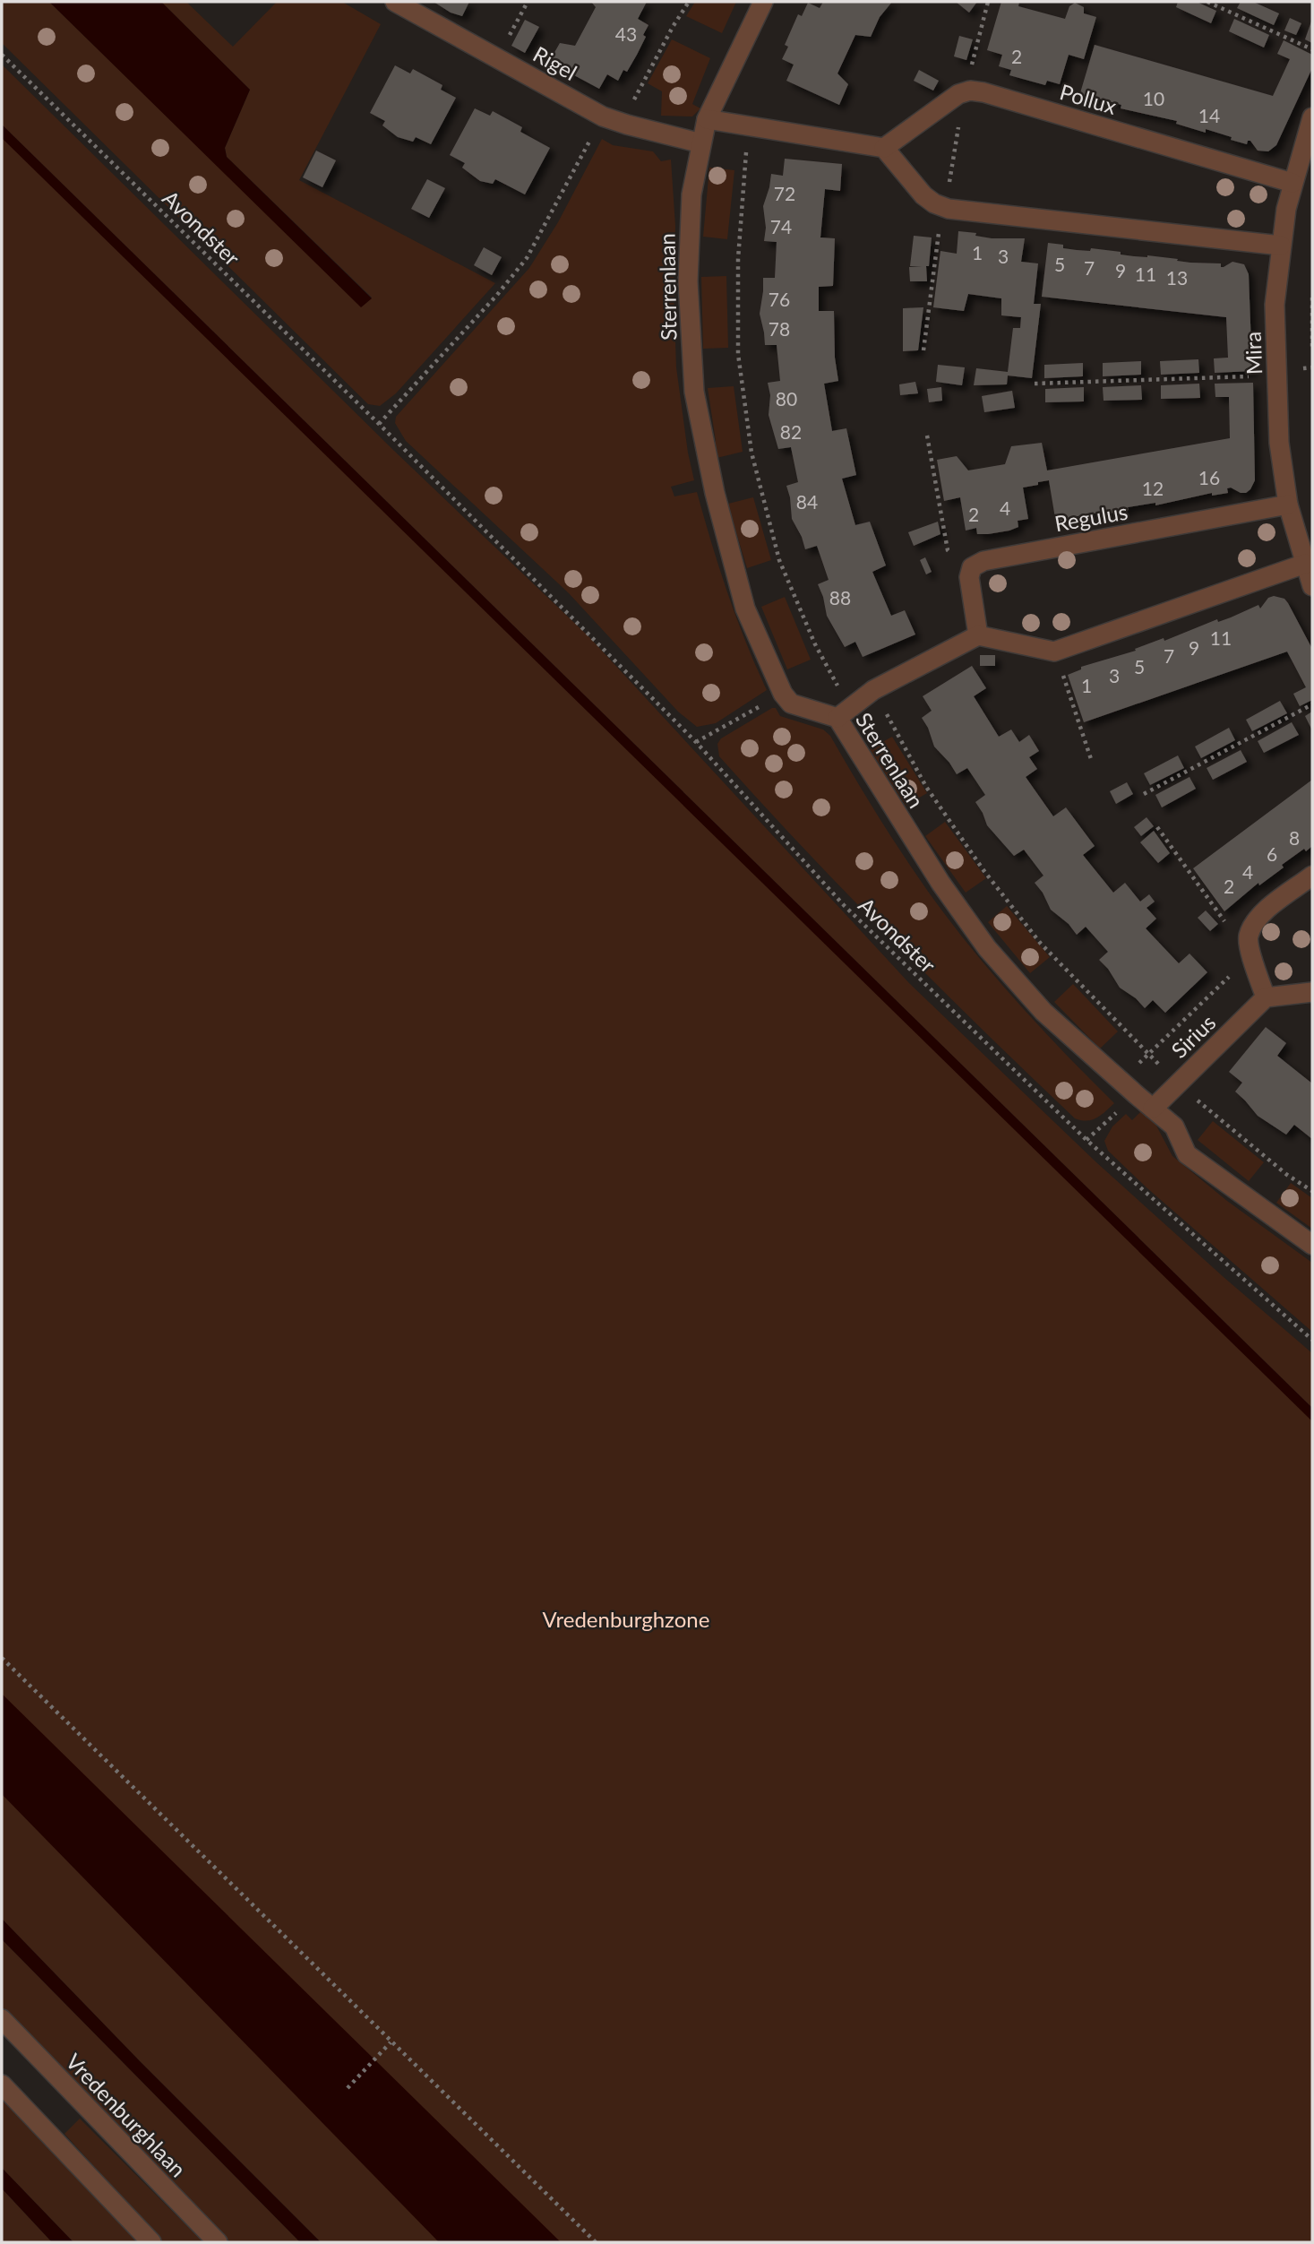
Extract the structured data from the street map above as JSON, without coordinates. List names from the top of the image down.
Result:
{
  "streets": {
    "street": [
      "Rigel",
      "Pollux",
      "Sterrenlaan",
      "Mira",
      "Regulus",
      "Sirius",
      "Vredenburghlaan"
    ],
    "path": ["Avondster"]
  },
  "crossings": [
    ["Rigel", "Sterrenlaan"],
    ["Pollux", "Mira"],
    ["Sterrenlaan", "Sirius"],
    ["Mira", "Regulus"]
  ],
  "parks": ["Vredenburghzone"],
  "house_numbers": [
    "43",
    "2",
    "10",
    "14",
    "72",
    "74",
    "1",
    "3",
    "5",
    "7",
    "9",
    "11",
    "13",
    "76",
    "78",
    "80",
    "82",
    "16",
    "12",
    "84",
    "4",
    "2",
    "88",
    "11",
    "9",
    "7",
    "5",
    "3",
    "1",
    "8",
    "6",
    "4",
    "2"
  ]
}
